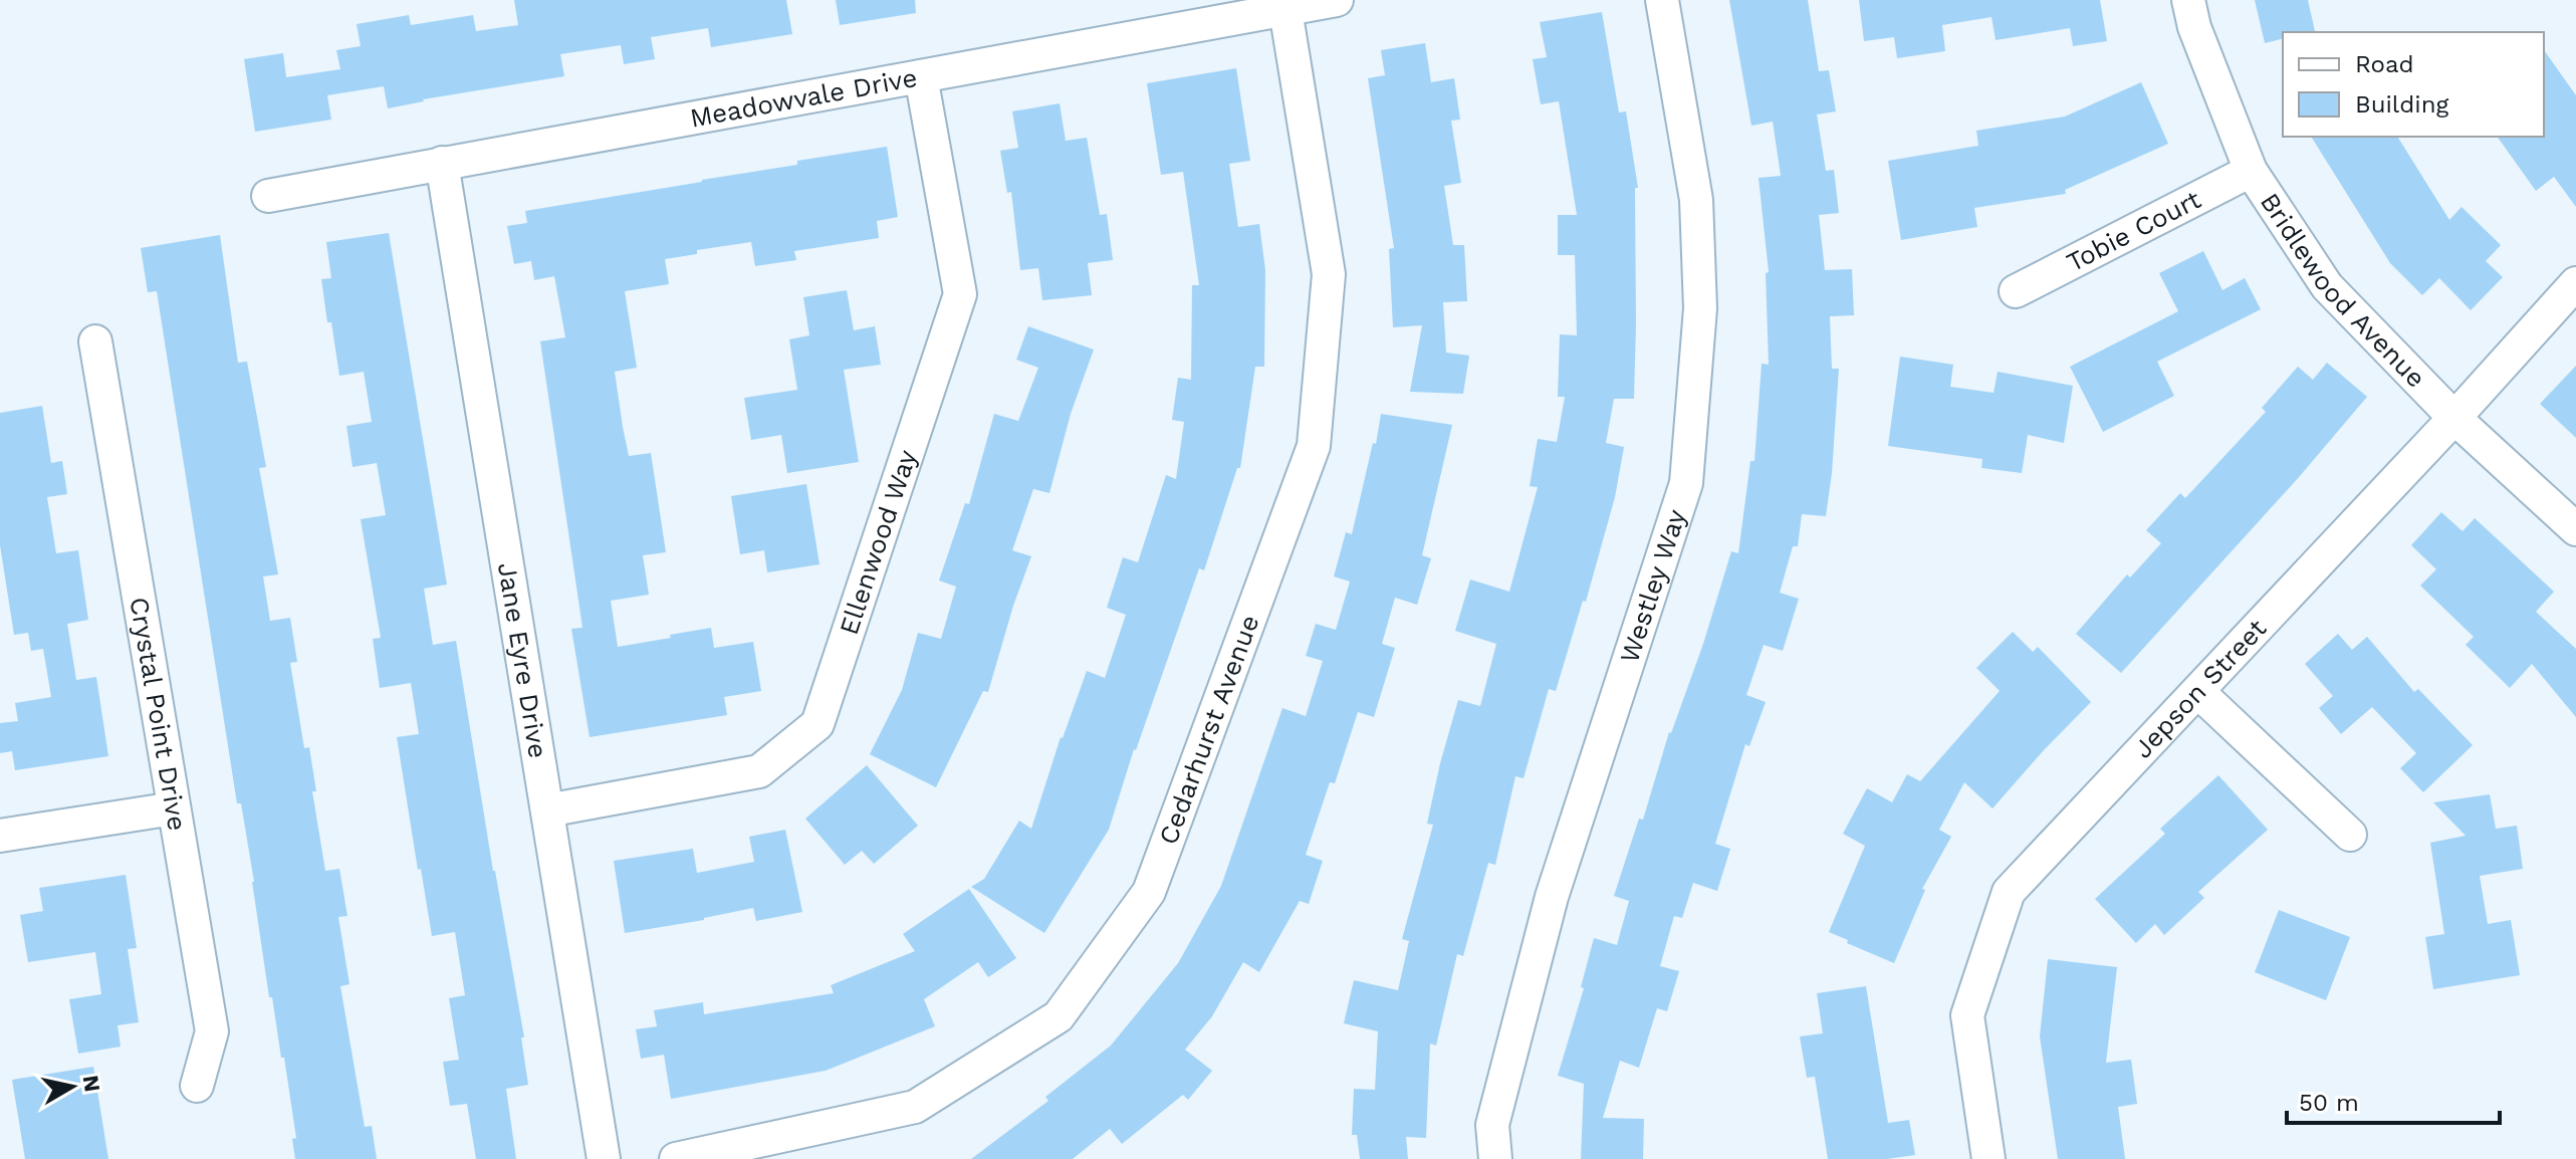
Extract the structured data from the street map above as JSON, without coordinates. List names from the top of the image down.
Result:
{
  "streets": {
    "street": [
      "Meadowvale Drive",
      "Tobie Court",
      "Bridlewood Avenue",
      "Ellenwood Way",
      "Westley Way",
      "Jane Eyre Drive",
      "Jepson Street",
      "Crystal Point Drive",
      "Cedarhurst Avenue"
    ]
  },
  "crossings": [
    ["Meadowvale Drive", "Ellenwood Way"],
    ["Meadowvale Drive", "Jane Eyre Drive"],
    ["Meadowvale Drive", "Cedarhurst Avenue"],
    ["Tobie Court", "Bridlewood Avenue"],
    ["Bridlewood Avenue", "Jepson Street"],
    ["Ellenwood Way", "Jane Eyre Drive"]
  ],
  "legend": ["Road", "Building"],
  "scale_bar": "50 m",
  "north": "right"
}
